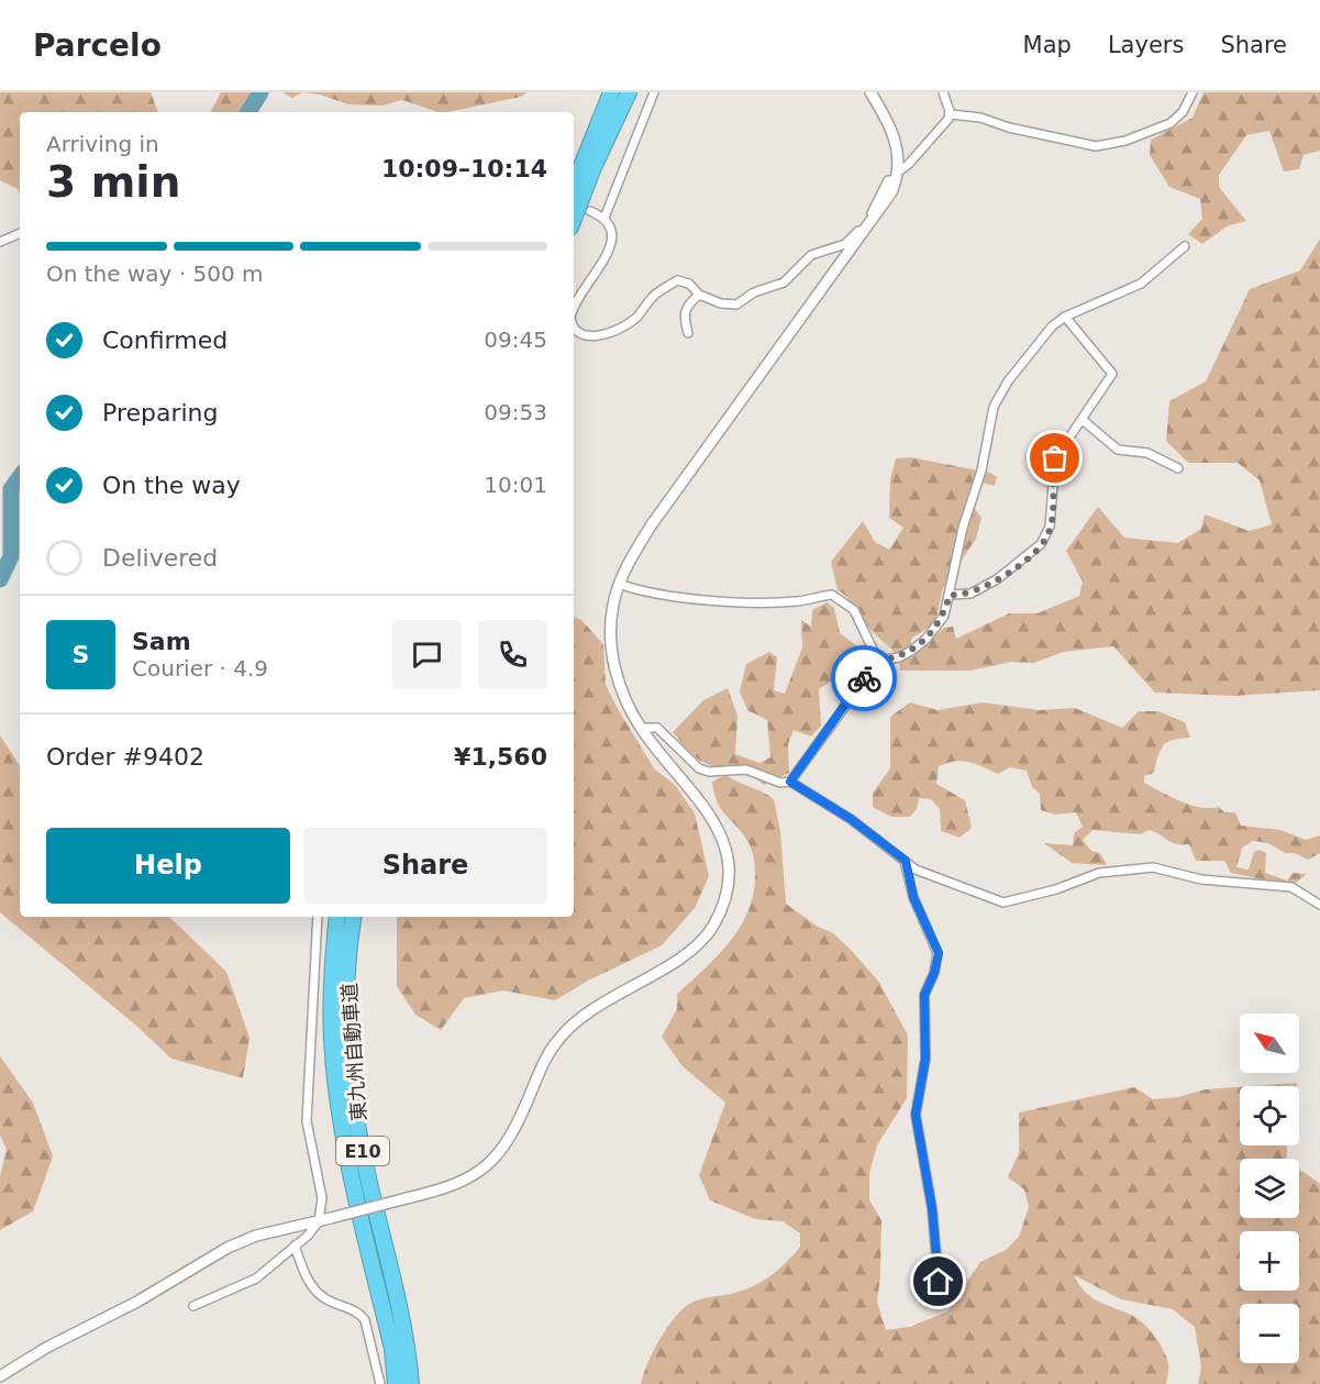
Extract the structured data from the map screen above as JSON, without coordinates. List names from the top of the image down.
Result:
{
  "streets": {
    "highway": ["東九州自動車道", "E10"]
  },
  "north": "top left",
  "page": {
    "header": "Parcelo",
    "nav": ["Map", "Layers", "Share"],
    "heading": ["3 min", "Arriving in", "10:09–10:14"],
    "panel": [
      "Sam",
      "Courier · 4.9",
      "Order #9402",
      "¥1,560"
    ],
    "bar": "On the way · 500 m",
    "list": [
      ["Confirmed", "09:45"],
      ["Preparing", "09:53"],
      ["On the way", "10:01"],
      "Delivered"
    ],
    "round": "S",
    "buttons": ["Help", "Share"],
    "map_buttons": ["+", "−"]
  }
}
